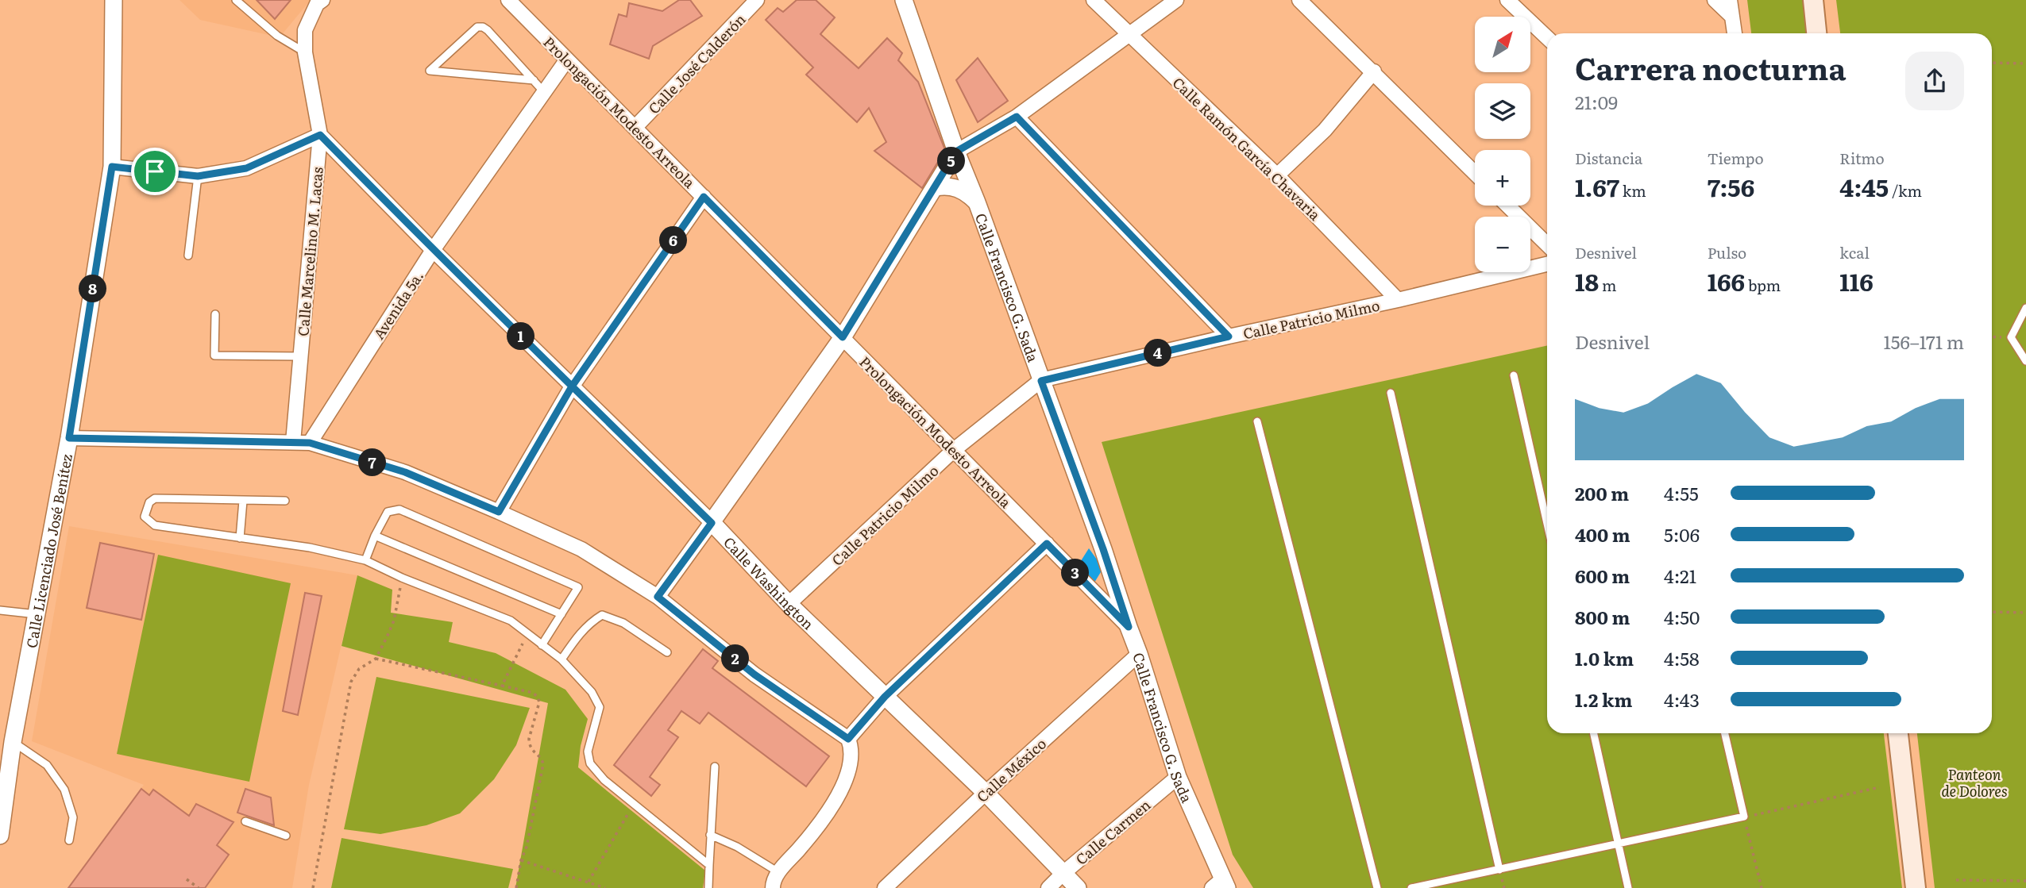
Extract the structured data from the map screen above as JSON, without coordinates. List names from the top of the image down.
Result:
{
  "streets": {
    "street": [
      "Calle José Calderón",
      "Prolongación Modesto Arreola",
      "Calle Ramón García Chavaria",
      "Calle Marcelino M. Lacas",
      "Calle Francisco G. Sada",
      "Avenida 5a.",
      "Calle Patricio Milmo",
      "Calle Licenciado José Benítez",
      "Calle Washington",
      "Calle México",
      "Calle Carmen"
    ]
  },
  "crossings": [
    ["Calle José Calderón", "Prolongación Modesto Arreola"],
    ["Prolongación Modesto Arreola", "Calle Francisco G. Sada"],
    ["Prolongación Modesto Arreola", "Avenida 5a."],
    ["Prolongación Modesto Arreola", "Calle Patricio Milmo"],
    ["Calle Ramón García Chavaria", "Calle Patricio Milmo"],
    ["Calle Marcelino M. Lacas", "Calle Washington"],
    ["Calle Francisco G. Sada", "Calle Patricio Milmo"],
    ["Calle Francisco G. Sada", "Calle México"],
    ["Calle Francisco G. Sada", "Calle Carmen"],
    ["Avenida 5a.", "Calle Washington"],
    ["Calle Patricio Milmo", "Calle Washington"],
    ["Calle Washington", "Calle México"],
    ["Calle Washington", "Calle Carmen"]
  ],
  "parks": ["Panteon de Dolores"],
  "north": "top right",
  "page": {
    "map_buttons": ["+", "−"],
    "heading": ["Carrera nocturna", "21:09"],
    "stats": [
      ["Distancia", "1.67 km"],
      ["Tiempo", "7:56"],
      ["Ritmo", "4:45 /km"],
      ["Desnivel", "18 m"],
      ["Pulso", "166 bpm"],
      ["kcal", "116"]
    ],
    "pins": [
      "5",
      "6",
      "8",
      "1",
      "4",
      "7",
      "3",
      "2"
    ],
    "chart": ["Desnivel", "156–171 m"],
    "list": [
      {
        "name": "200 m",
        "note": "4:55"
      },
      {
        "name": "400 m",
        "note": "5:06"
      },
      {
        "name": "600 m",
        "note": "4:21"
      },
      {
        "name": "800 m",
        "note": "4:50"
      },
      {
        "name": "1.0 km",
        "note": "4:58"
      },
      {
        "name": "1.2 km",
        "note": "4:43"
      }
    ]
  }
}
